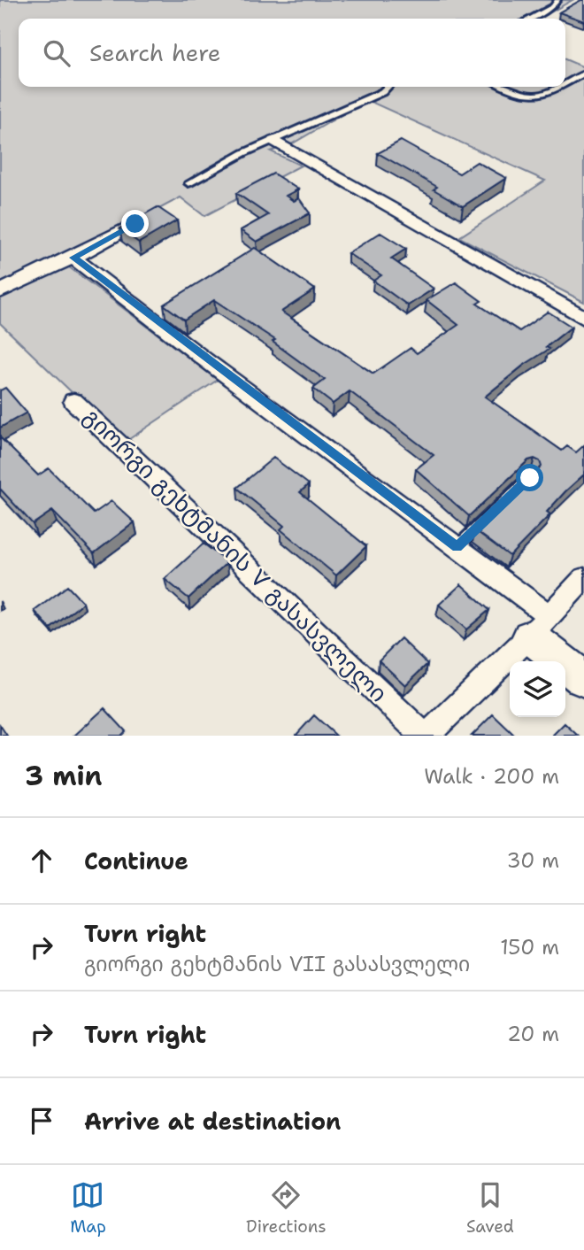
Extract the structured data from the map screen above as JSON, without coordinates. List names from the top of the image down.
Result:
{
  "streets": {
    "street": ["გიორგი გეხტმანის V გასასვლელი"]
  },
  "page": {
    "search": "Search here",
    "heading": ["3 min", "Walk · 200 m"],
    "list": [
      ["Continue", "30 m"],
      ["Turn right", "გიორგი გეხტმანის VII გასასვლელი", "150 m"],
      ["Turn right", "20 m"],
      "Arrive at destination"
    ],
    "nav": ["Map", "Directions", "Saved"]
  }
}
